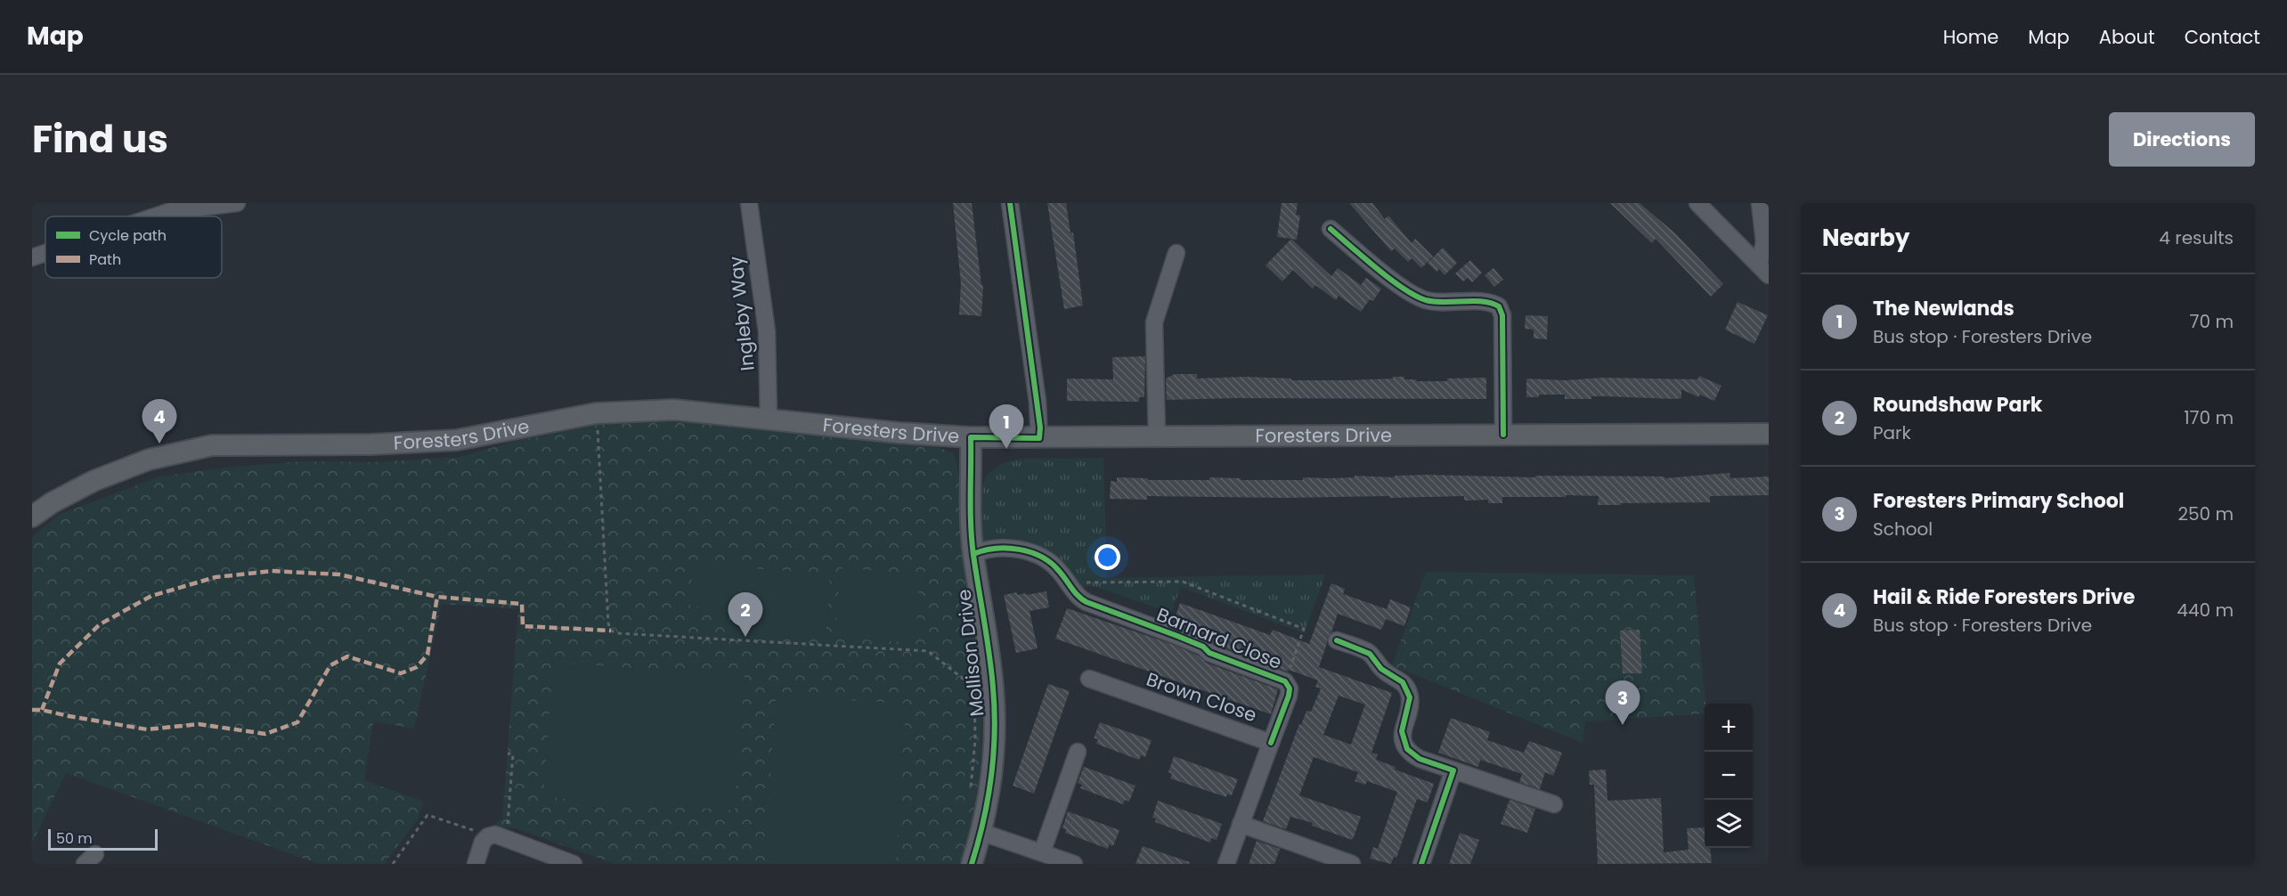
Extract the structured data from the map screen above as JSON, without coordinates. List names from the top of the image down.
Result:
{
  "streets": {
    "main road": ["Foresters Drive", "Mollison Drive"],
    "street": ["Ingleby Way", "Barnard Close", "Brown Close"]
  },
  "crossings": [
    ["Ingleby Way", "Foresters Drive"],
    ["Foresters Drive", "Mollison Drive"],
    ["Barnard Close", "Mollison Drive"],
    ["Barnard Close", "Brown Close"]
  ],
  "legend": ["Cycle path", "Path"],
  "scale_bar": "50 m",
  "page": {
    "header": "Map",
    "nav": [
      "Home",
      "Map",
      "About",
      "Contact"
    ],
    "title": "Find us",
    "buttons": "Directions",
    "heading": ["Nearby", "4 results"],
    "list": [
      {
        "mark": "1",
        "name": "The Newlands",
        "note": "Bus stop · Foresters Drive",
        "value": "70 m"
      },
      {
        "mark": "2",
        "name": "Roundshaw Park",
        "note": "Park",
        "value": "170 m"
      },
      {
        "mark": "3",
        "name": "Foresters Primary School",
        "note": "School",
        "value": "250 m"
      },
      {
        "mark": "4",
        "name": "Hail & Ride Foresters Drive",
        "note": "Bus stop · Foresters Drive",
        "value": "440 m"
      }
    ],
    "pins": [
      "4",
      "1",
      "2",
      "3"
    ],
    "map_buttons": ["+", "−"],
    "scale": "50 m"
  }
}
